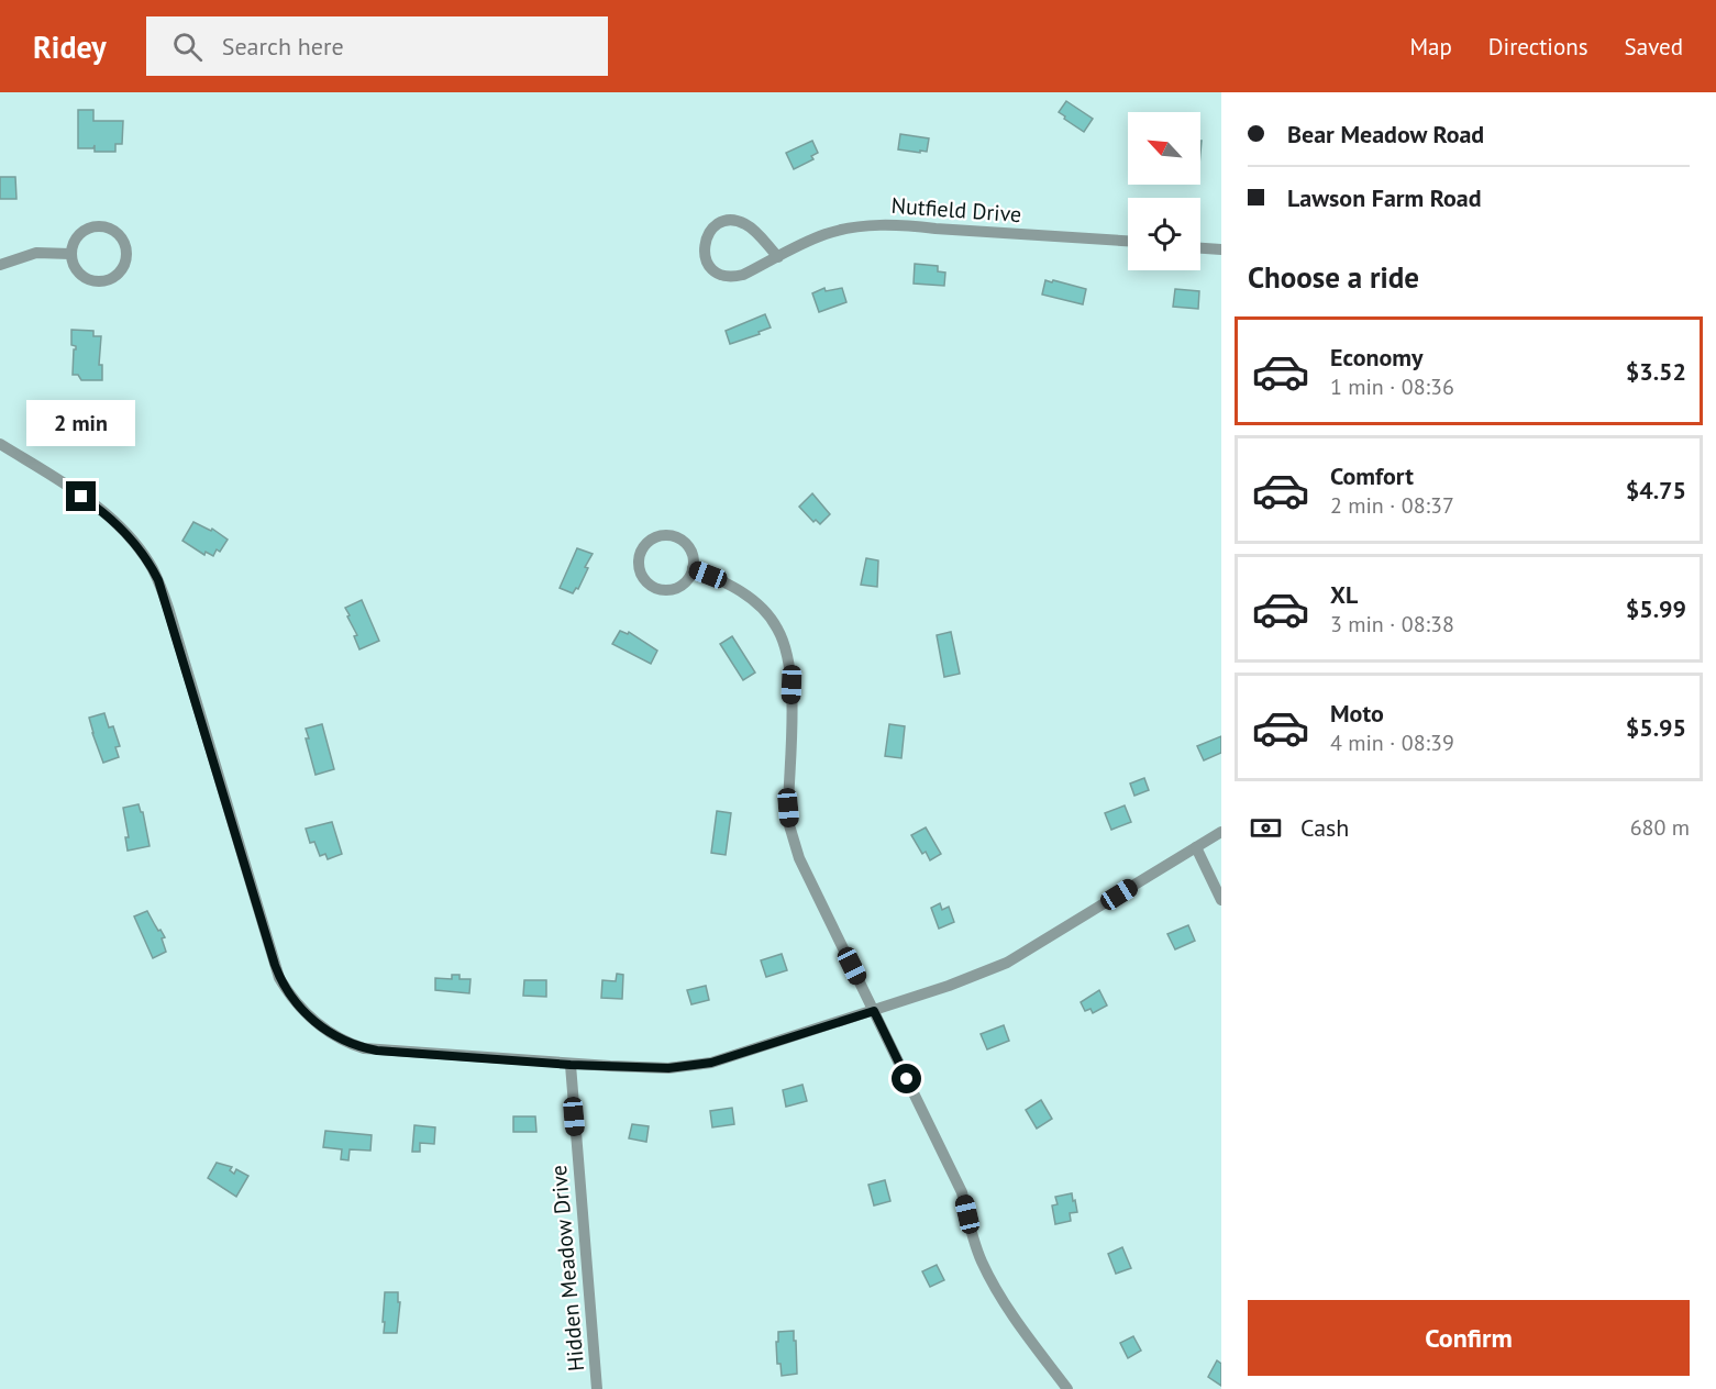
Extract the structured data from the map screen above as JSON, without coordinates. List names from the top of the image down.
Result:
{
  "streets": {
    "street": ["Nutfield Drive", "Hidden Meadow Drive"]
  },
  "north": "top left",
  "page": {
    "header": "Ridey",
    "search": "Search here",
    "nav": ["Map", "Directions", "Saved"],
    "banner": ["Bear Meadow Road", "Lawson Farm Road"],
    "heading": "Choose a ride",
    "list": [
      {
        "name": "Economy",
        "note": "1 min · 08:36",
        "value": "$3.52"
      },
      {
        "name": "Comfort",
        "note": "2 min · 08:37",
        "value": "$4.75"
      },
      {
        "name": "XL",
        "note": "3 min · 08:38",
        "value": "$5.99"
      },
      {
        "name": "Moto",
        "note": "4 min · 08:39",
        "value": "$5.95"
      }
    ],
    "bubble": "2 min",
    "pay": ["Cash", "680 m"],
    "buttons": "Confirm"
  }
}
